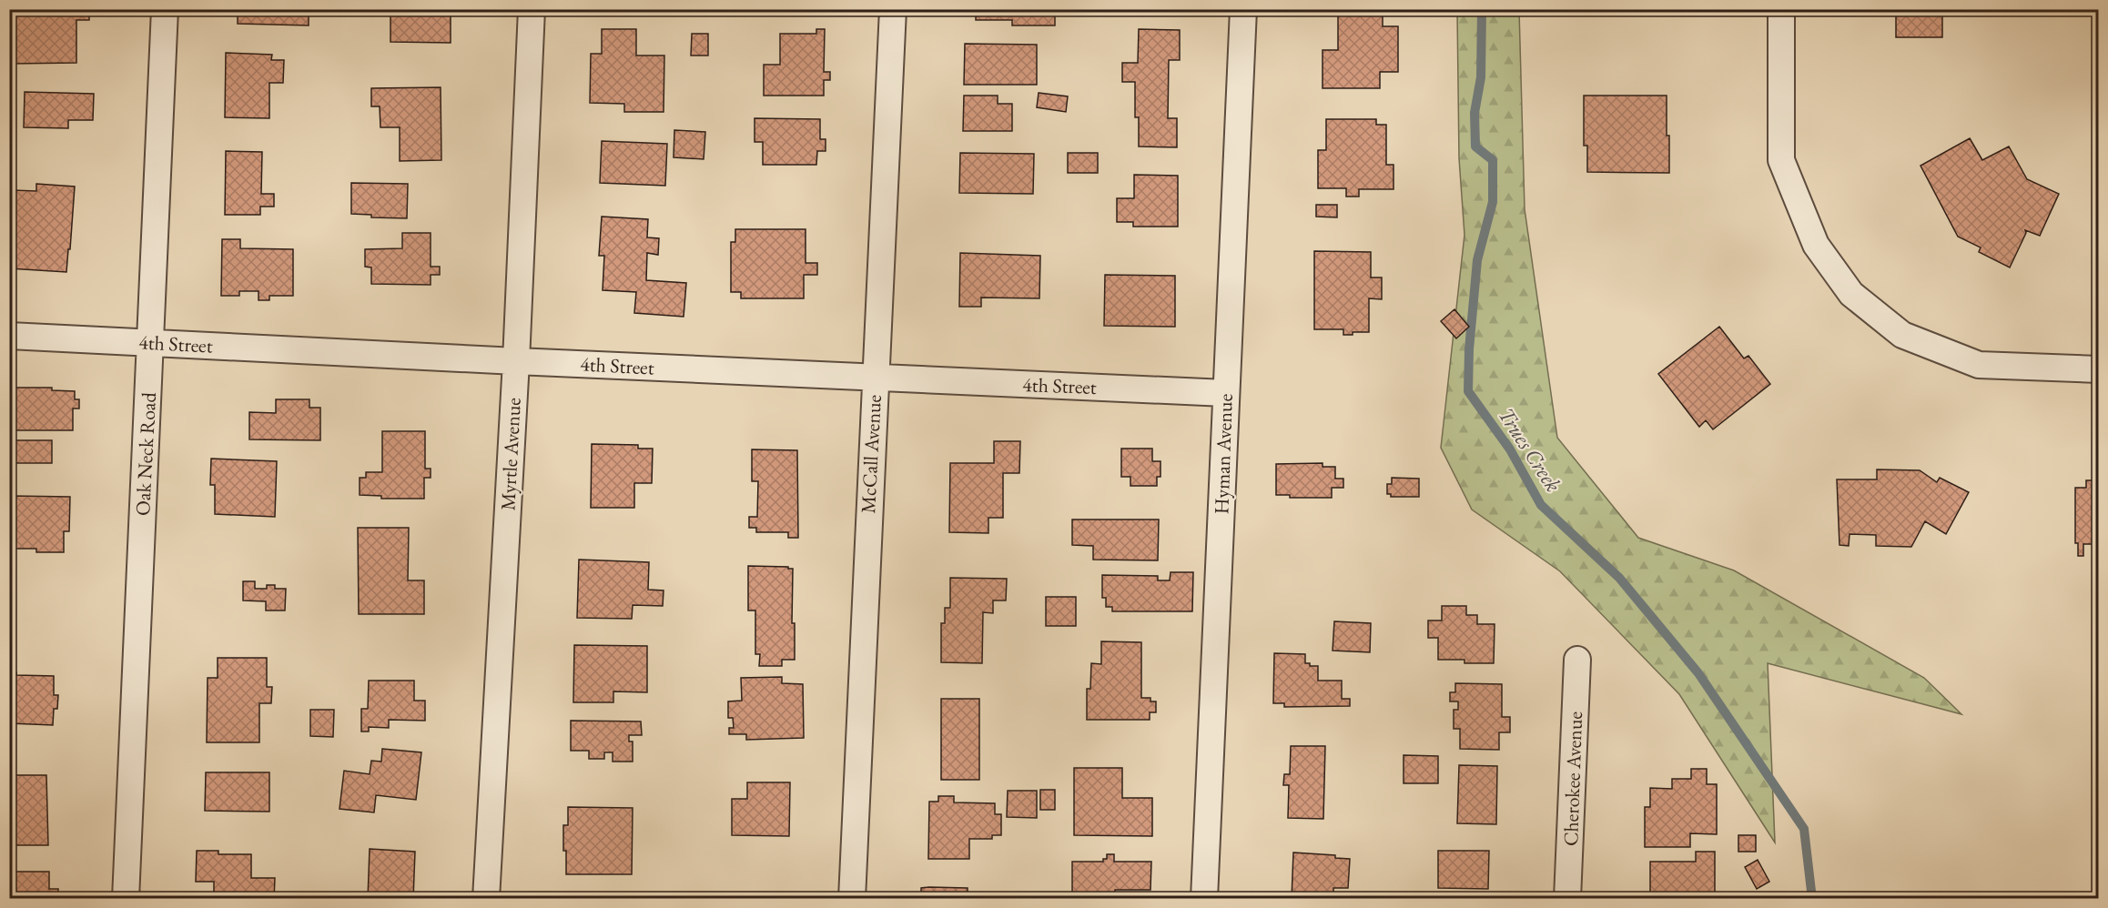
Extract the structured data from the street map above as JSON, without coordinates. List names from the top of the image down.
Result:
{
  "streets": {
    "street": [
      "4th Street",
      "Oak Neck Road",
      "Myrtle Avenue",
      "McCall Avenue",
      "Hyman Avenue",
      "Cherokee Avenue"
    ]
  },
  "crossings": [
    ["4th Street", "Oak Neck Road"],
    ["4th Street", "Myrtle Avenue"],
    ["4th Street", "McCall Avenue"],
    ["4th Street", "Hyman Avenue"]
  ],
  "water": ["Trues Creek"]
}
